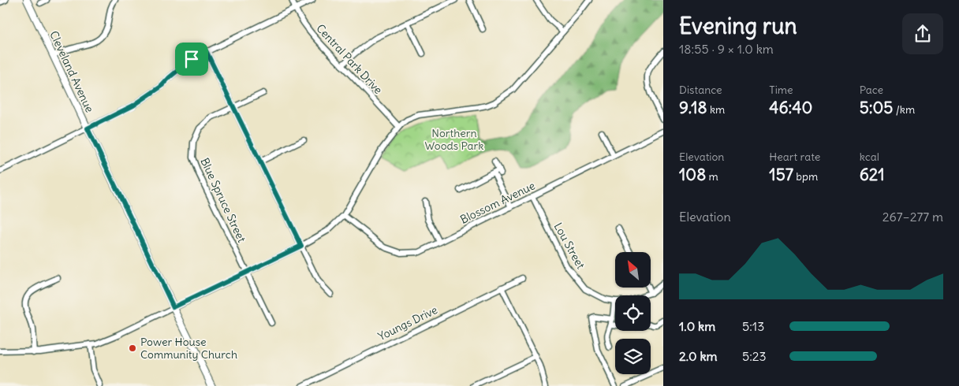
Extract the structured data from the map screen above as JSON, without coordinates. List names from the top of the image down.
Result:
{
  "streets": {
    "main road": ["Cleveland Avenue"],
    "street": [
      "Central Park Drive",
      "Blue Spruce Street",
      "Blossom Avenue",
      "Lou Street",
      "Youngs Drive"
    ]
  },
  "crossings": [
    ["Blossom Avenue", "Lou Street"]
  ],
  "parks": ["Northern Woods Park"],
  "places": ["Power House Community Church"],
  "north": "top left",
  "page": {
    "heading": ["Evening run", "18:55 · 9 × 1.0 km"],
    "stats": [
      ["Distance", "9.18 km"],
      ["Time", "46:40"],
      ["Pace", "5:05 /km"],
      ["Elevation", "108 m"],
      ["Heart rate", "157 bpm"],
      ["kcal", "621"]
    ],
    "chart": ["Elevation", "267–277 m"],
    "list": [
      {
        "name": "1.0 km",
        "note": "5:13"
      },
      {
        "name": "2.0 km",
        "note": "5:23"
      }
    ]
  }
}
